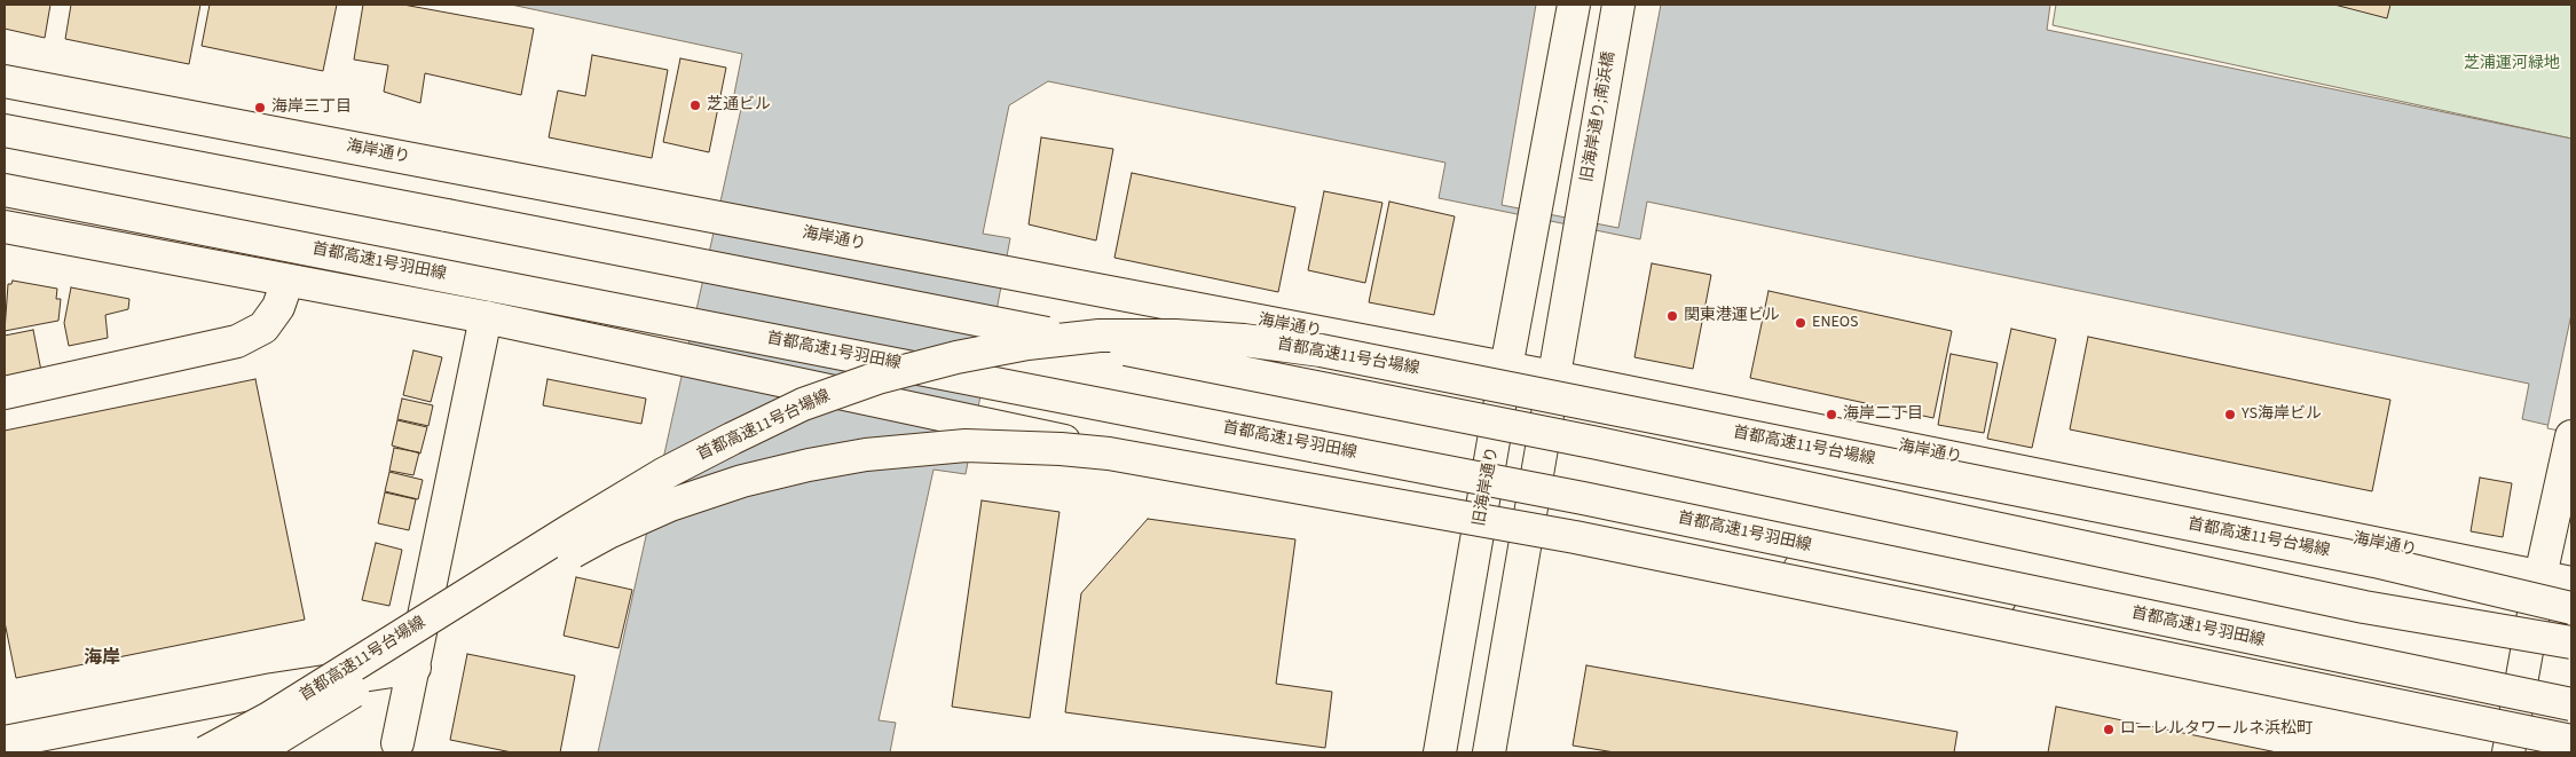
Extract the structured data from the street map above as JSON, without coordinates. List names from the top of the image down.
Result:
{
  "streets": {
    "main road": [
      "旧海岸通り;南浜橋",
      "海岸通り",
      "首都高速1号羽田線",
      "首都高速11号台場線",
      "旧海岸通り"
    ]
  },
  "crossings": [
    ["旧海岸通り;南浜橋", "海岸通り"],
    ["海岸通り", "旧海岸通り"]
  ],
  "districts": ["海岸"],
  "parks": ["芝浦運河緑地"],
  "places": [
    "芝通ビル",
    "海岸三丁目",
    "関東港運ビル",
    "ENEOS",
    "海岸二丁目",
    "YS海岸ビル",
    "ローレルタワールネ浜松町"
  ]
}
